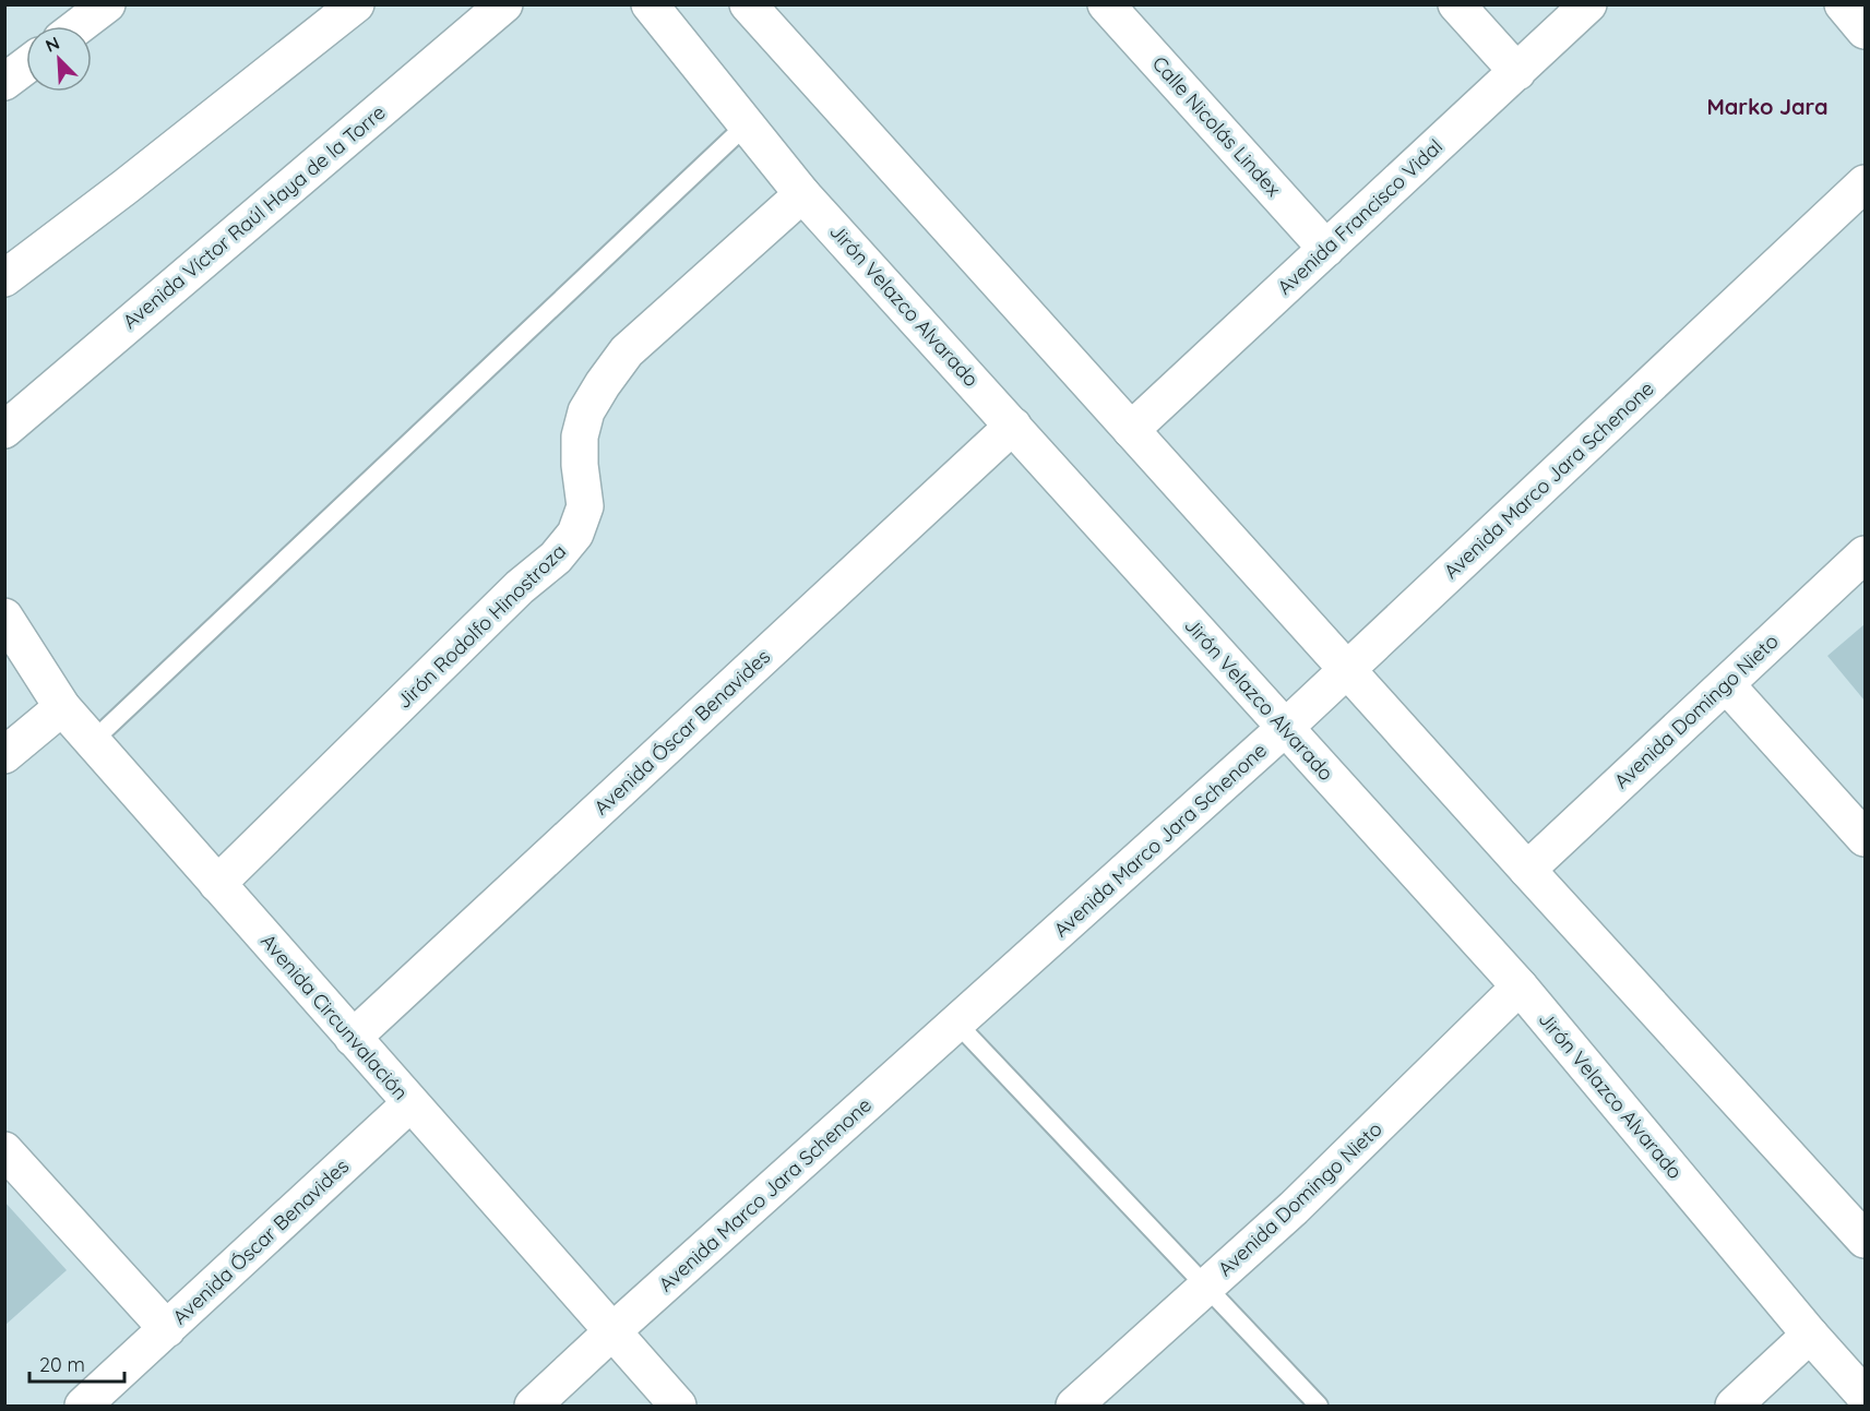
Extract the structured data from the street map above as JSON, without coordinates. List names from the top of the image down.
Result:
{
  "streets": {
    "street": [
      "Calle Nicolás Lindex",
      "Avenida Víctor Raúl Haya de la Torre",
      "Avenida Francisco Vidal",
      "Jirón Velazco Alvarado",
      "Avenida Marco Jara Schenone",
      "Jirón Rodolfo Hinostroza",
      "Avenida Domingo Nieto",
      "Avenida Óscar Benavides",
      "Avenida Circunvalación"
    ]
  },
  "crossings": [
    ["Calle Nicolás Lindex", "Avenida Francisco Vidal"],
    ["Jirón Velazco Alvarado", "Avenida Marco Jara Schenone"],
    ["Jirón Velazco Alvarado", "Jirón Rodolfo Hinostroza"],
    ["Jirón Velazco Alvarado", "Avenida Domingo Nieto"],
    ["Jirón Velazco Alvarado", "Avenida Óscar Benavides"],
    ["Avenida Marco Jara Schenone", "Avenida Circunvalación"],
    ["Jirón Rodolfo Hinostroza", "Avenida Circunvalación"],
    ["Avenida Óscar Benavides", "Avenida Circunvalación"]
  ],
  "districts": ["Marko Jara"],
  "scale_bar": "20 m",
  "north": "top left"
}
